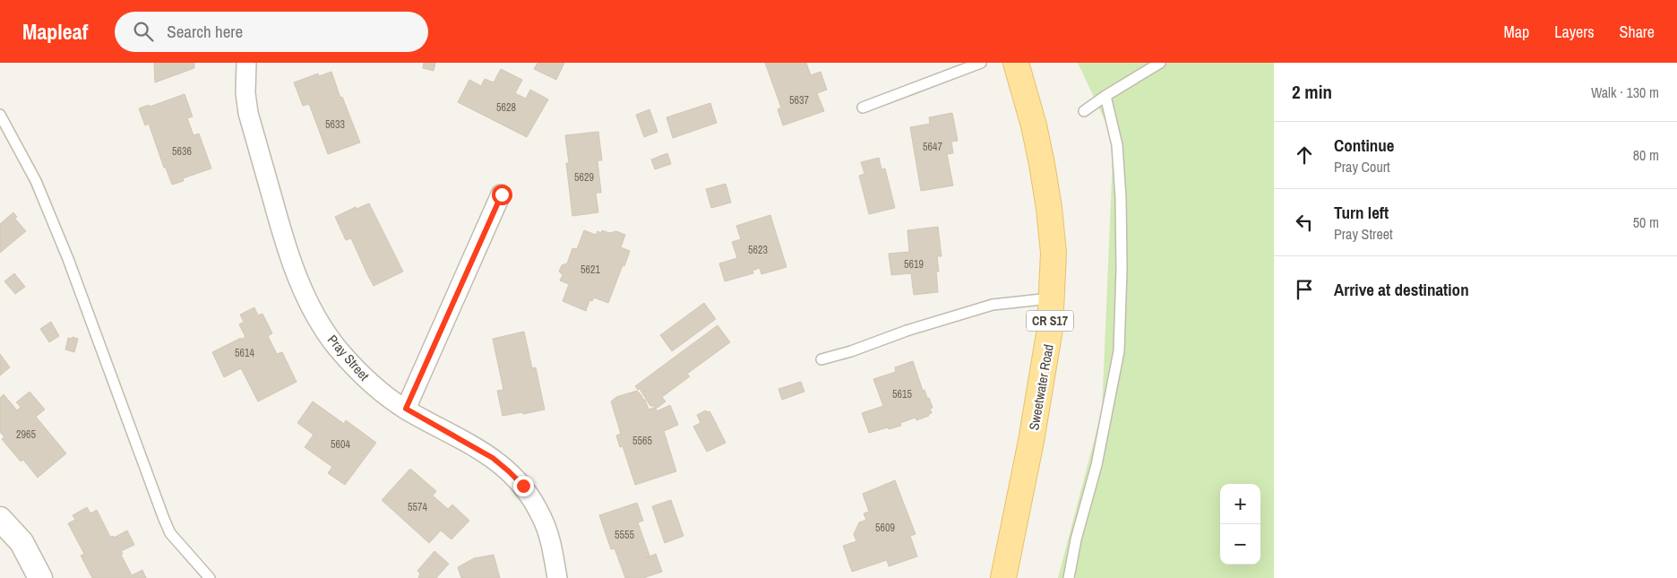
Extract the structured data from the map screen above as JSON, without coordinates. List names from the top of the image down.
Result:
{
  "streets": {
    "main road": ["CR S17", "Sweetwater Road"],
    "street": ["Pray Street"]
  },
  "house_numbers": [
    "5637",
    "5628",
    "5633",
    "5647",
    "5636",
    "5629",
    "5623",
    "5619",
    "5621",
    "5614",
    "5615",
    "2965",
    "5565",
    "5604",
    "5574",
    "5609",
    "5555"
  ],
  "page": {
    "header": "Mapleaf",
    "search": "Search here",
    "nav": ["Map", "Layers", "Share"],
    "heading": ["2 min", "Walk · 130 m"],
    "list": [
      ["Continue", "Pray Court", "80 m"],
      ["Turn left", "Pray Street", "50 m"],
      "Arrive at destination"
    ],
    "map_buttons": ["+", "−"]
  }
}
